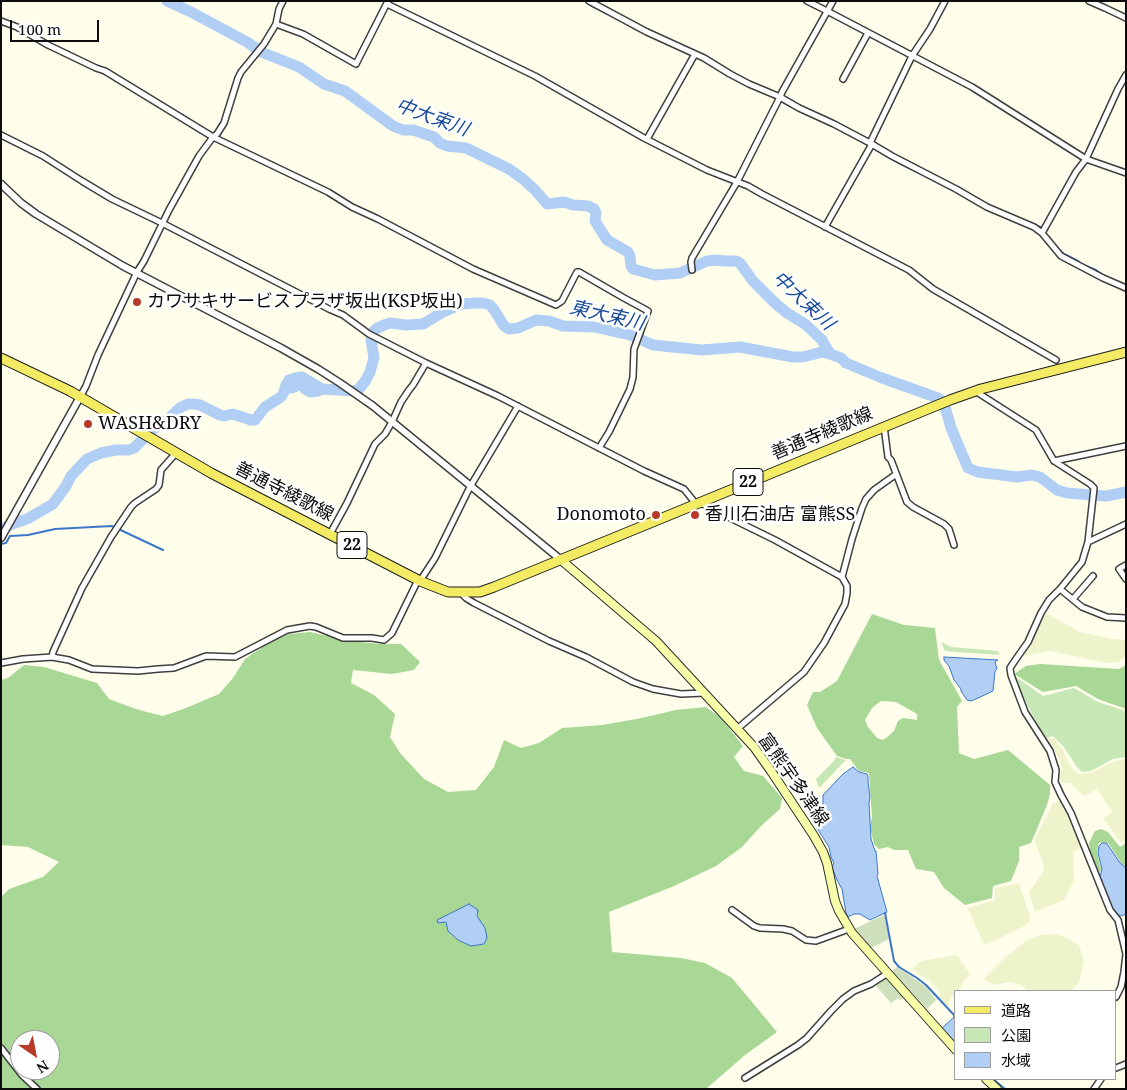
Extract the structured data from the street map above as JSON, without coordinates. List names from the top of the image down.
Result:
{
  "streets": {
    "main road": ["善通寺綾歌線", "22", "富熊宇多津線"]
  },
  "crossings": [
    ["善通寺綾歌線", "富熊宇多津線"]
  ],
  "water": ["中大束川", "東大束川"],
  "places": [
    "カワサキサービスプラザ坂出(KSP坂出)",
    "WASH&DRY",
    "Donomoto",
    "香川石油店 富熊SS"
  ],
  "legend": ["道路", "公園", "水域"],
  "scale_bar": "100 m",
  "north": "bottom right"
}
